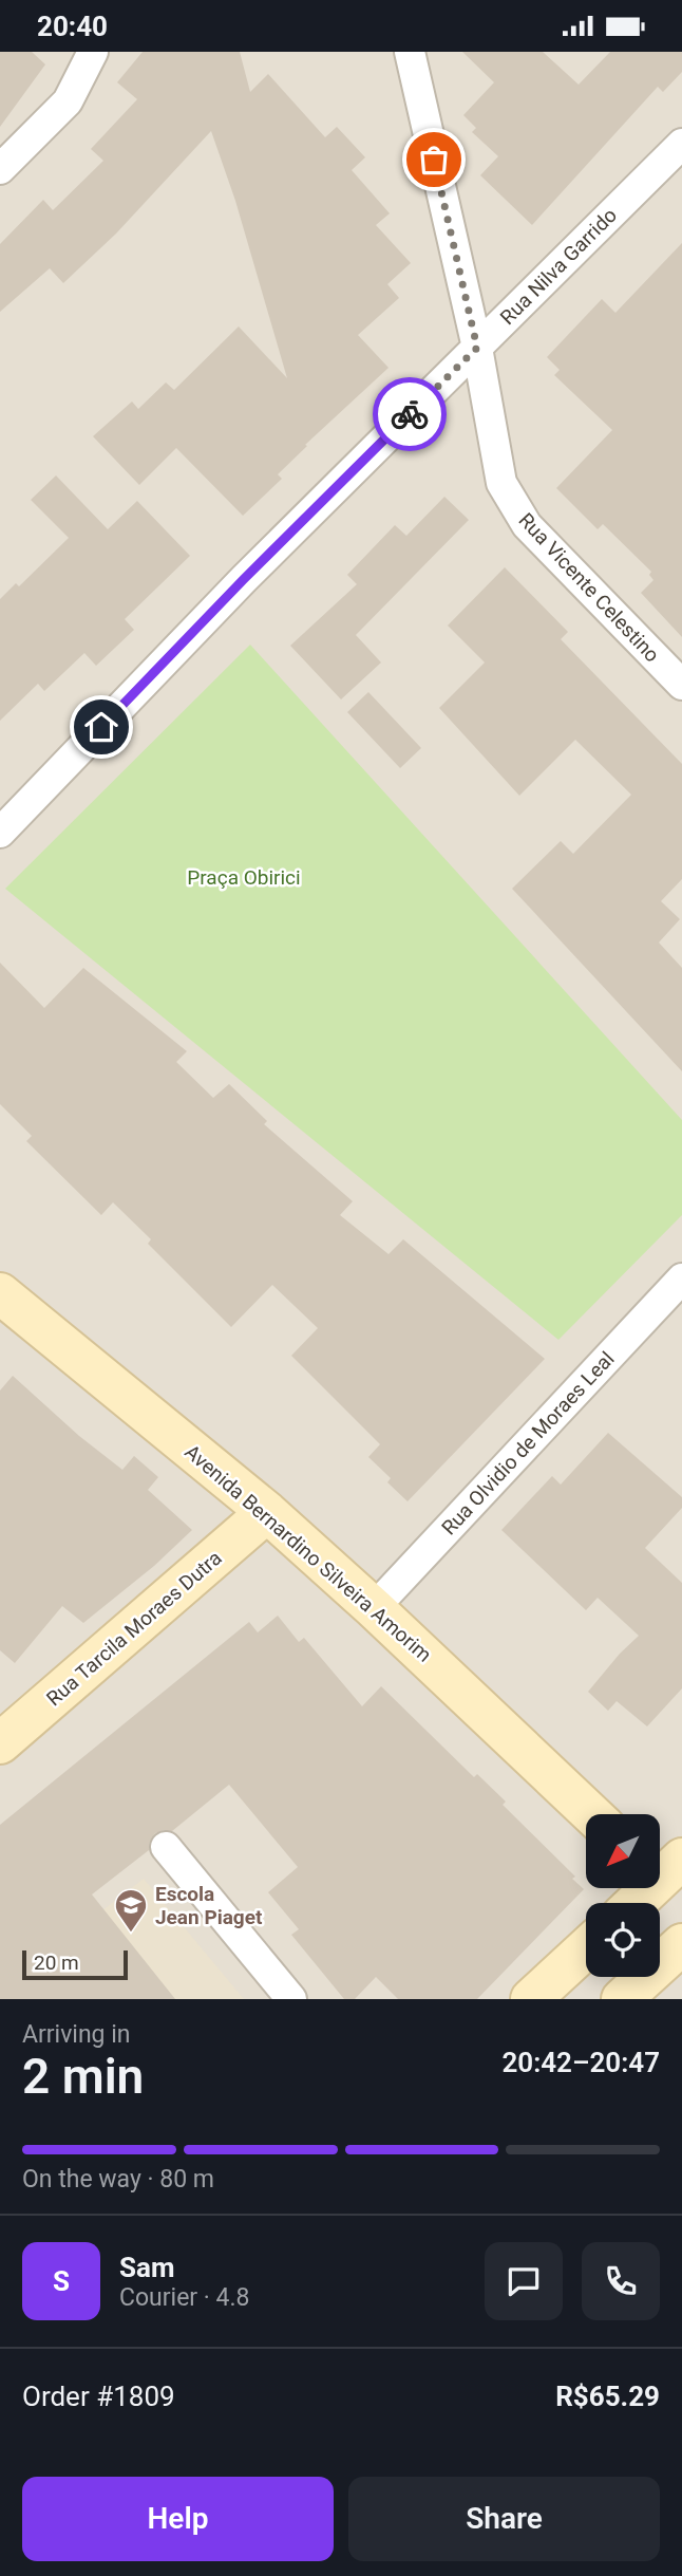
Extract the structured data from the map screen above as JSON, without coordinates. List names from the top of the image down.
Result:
{
  "streets": {
    "street": [
      "Rua Nilva Garrido",
      "Rua Vicente Celestino",
      "Rua Olvidio de Moraes Leal",
      "Avenida Bernardino Silveira Amorim",
      "Rua Tarcila Moraes Dutra"
    ]
  },
  "crossings": [
    ["Rua Nilva Garrido", "Rua Vicente Celestino"],
    ["Rua Olvidio de Moraes Leal", "Avenida Bernardino Silveira Amorim"],
    ["Avenida Bernardino Silveira Amorim", "Rua Tarcila Moraes Dutra"]
  ],
  "parks": ["Praça Obirici"],
  "places": {
    "school or university": ["Escola Jean Piaget"]
  },
  "scale_bar": "20 m",
  "north": "bottom left",
  "page": {
    "status": "20:40",
    "scale": "20 m",
    "heading": ["2 min", "Arriving in", "20:42–20:47"],
    "panel": [
      "Sam",
      "Courier · 4.8",
      "Order #1809",
      "R$65.29"
    ],
    "bar": "On the way · 80 m",
    "round": "S",
    "buttons": ["Help", "Share"]
  }
}
